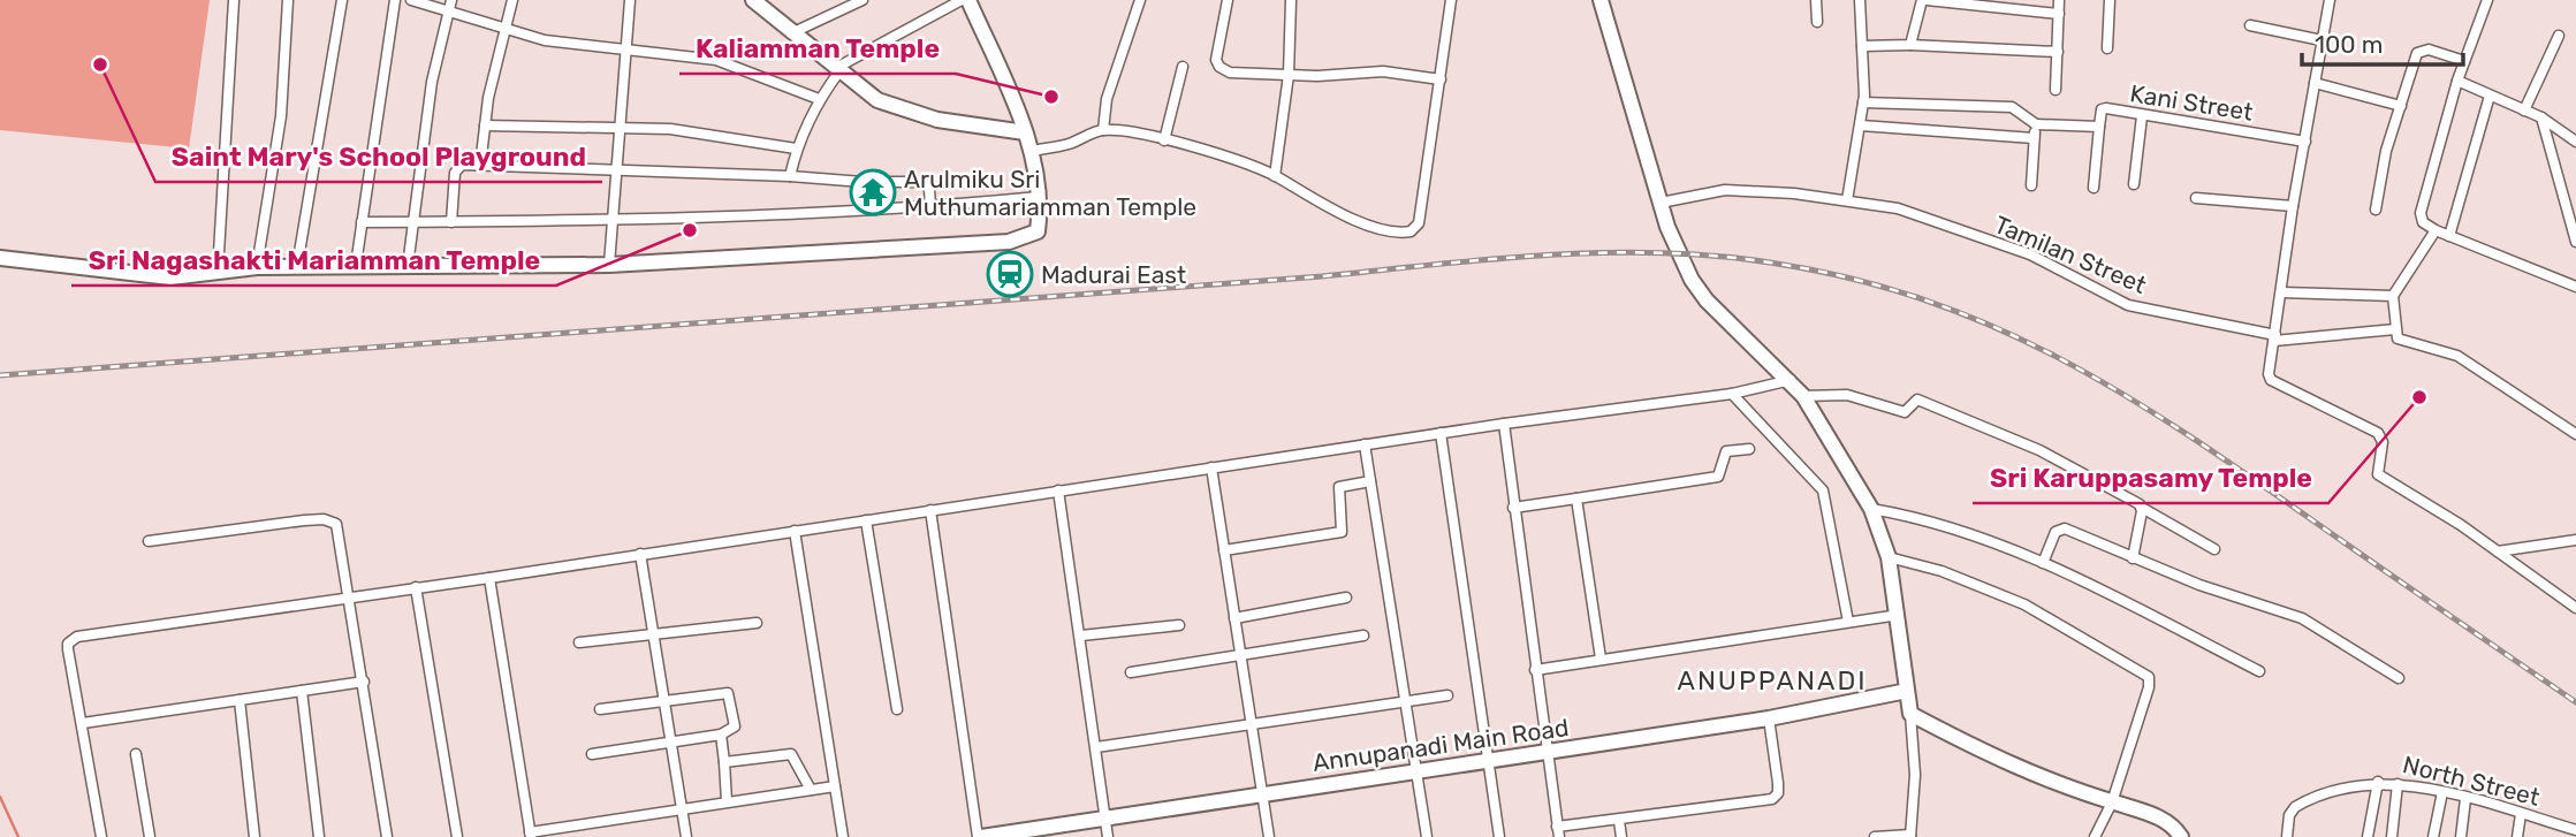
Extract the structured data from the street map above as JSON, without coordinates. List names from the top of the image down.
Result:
{
  "streets": {
    "street": [
      "Kani Street",
      "Tamilan Street",
      "Annupanadi Main Road",
      "North Street"
    ]
  },
  "districts": ["ANUPPANADI"],
  "places": {
    "other": [
      "Saint Mary's School Playground",
      "Kaliamman Temple",
      "Sri Nagashakti Mariamman Temple",
      "Sri Karuppasamy Temple"
    ],
    "temple": ["Arulmiku Sri Muthumariamman Temple"],
    "station": ["Madurai East"]
  },
  "scale_bar": "100 m"
}
